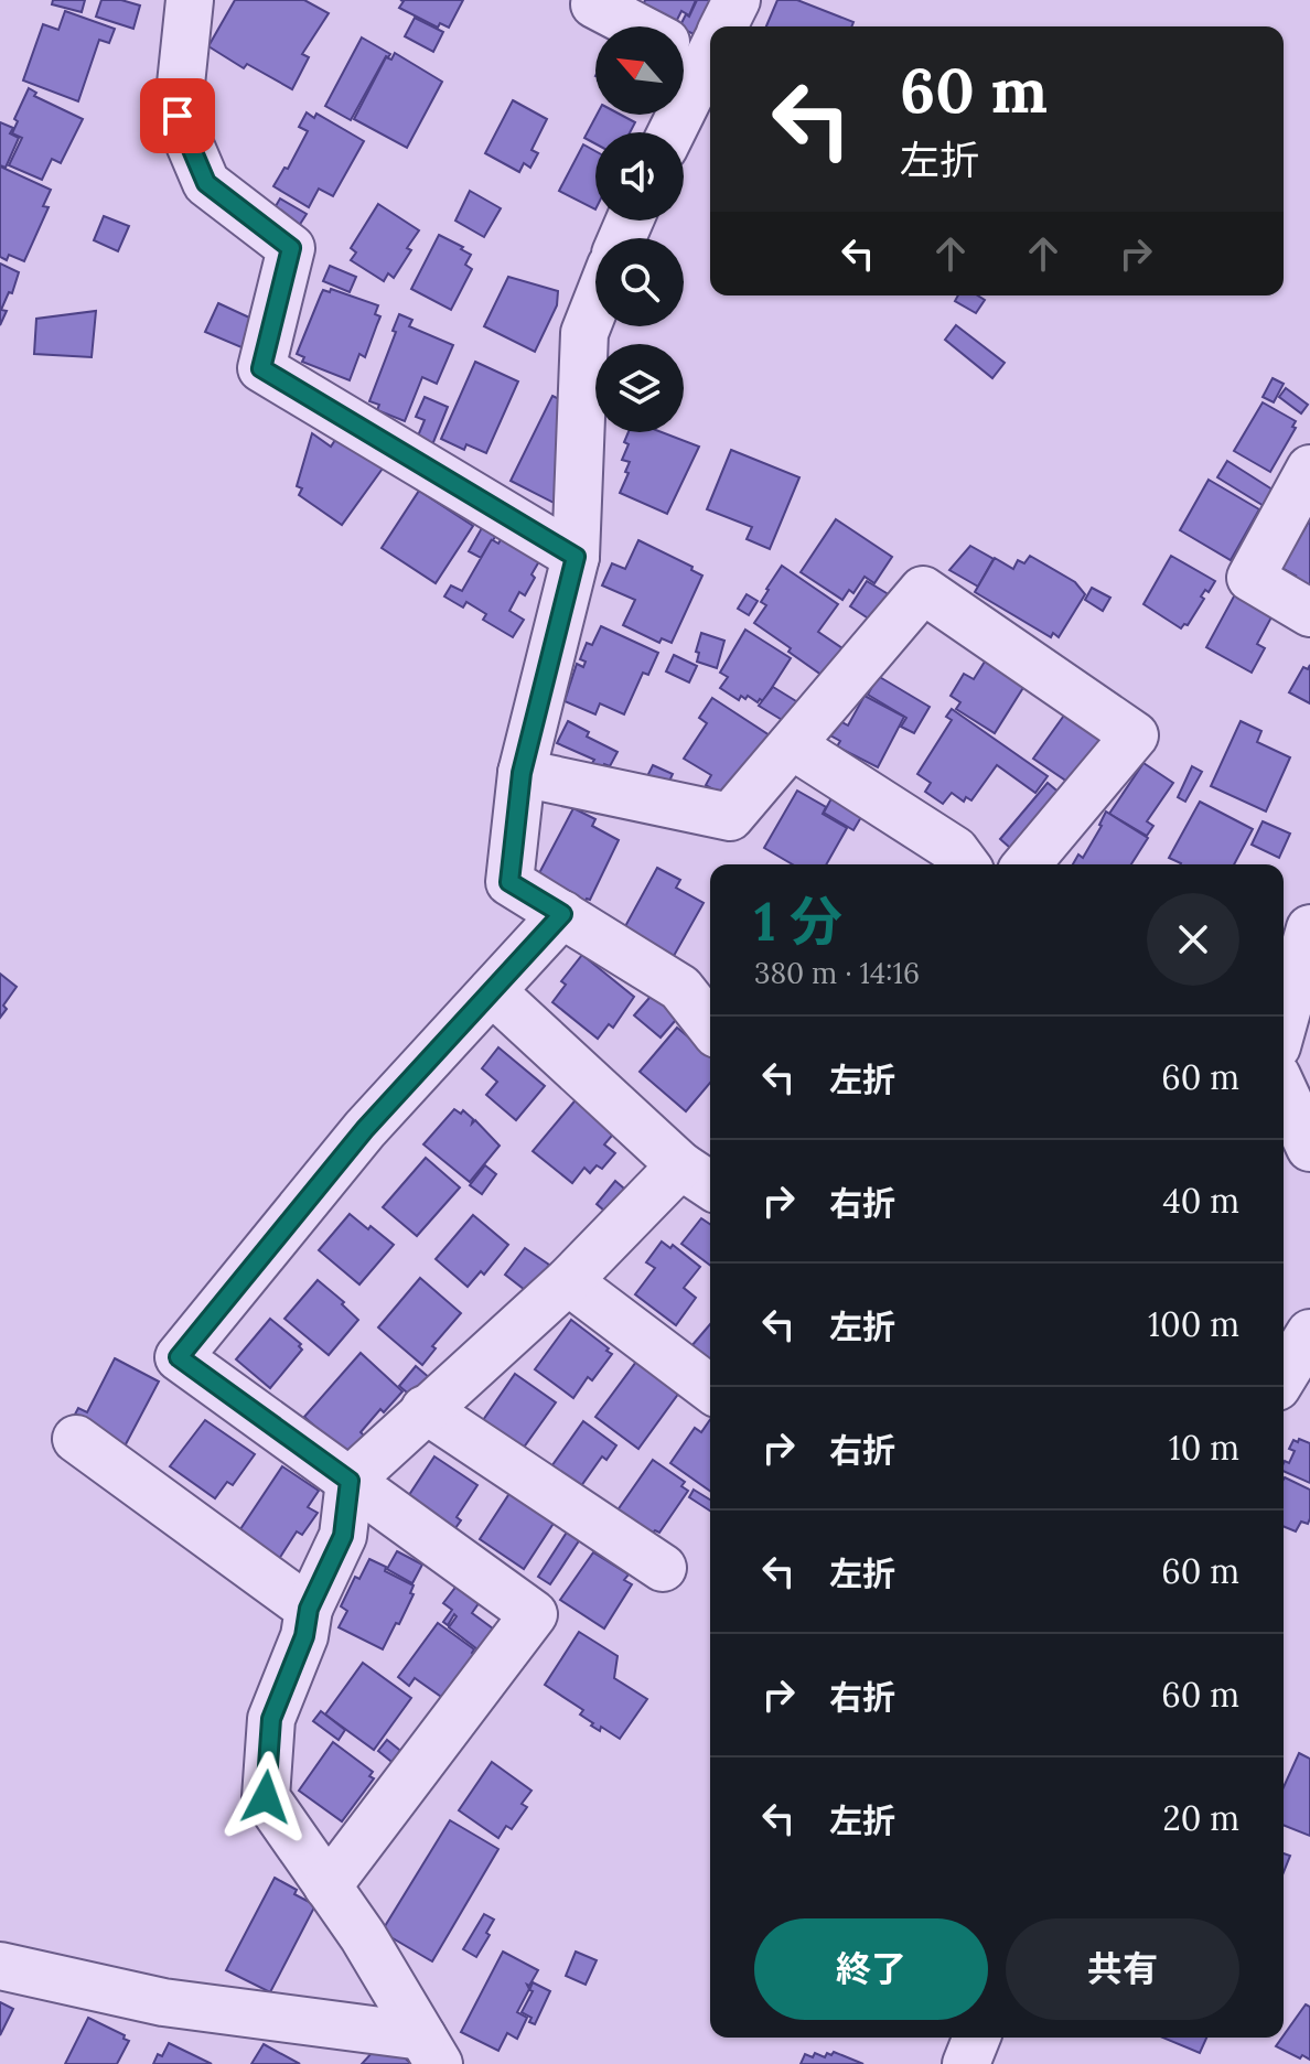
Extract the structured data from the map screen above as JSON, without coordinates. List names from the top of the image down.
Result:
{
  "north": "top left",
  "page": {
    "turn": ["60 m", "左折"],
    "heading": ["1 分", "380 m · 14:16"],
    "list": [
      {
        "name": "左折",
        "value": "60 m"
      },
      {
        "name": "右折",
        "value": "40 m"
      },
      {
        "name": "左折",
        "value": "100 m"
      },
      {
        "name": "右折",
        "value": "10 m"
      },
      {
        "name": "左折",
        "value": "60 m"
      },
      {
        "name": "右折",
        "value": "60 m"
      },
      {
        "name": "左折",
        "value": "20 m"
      }
    ],
    "buttons": ["終了", "共有"]
  }
}
